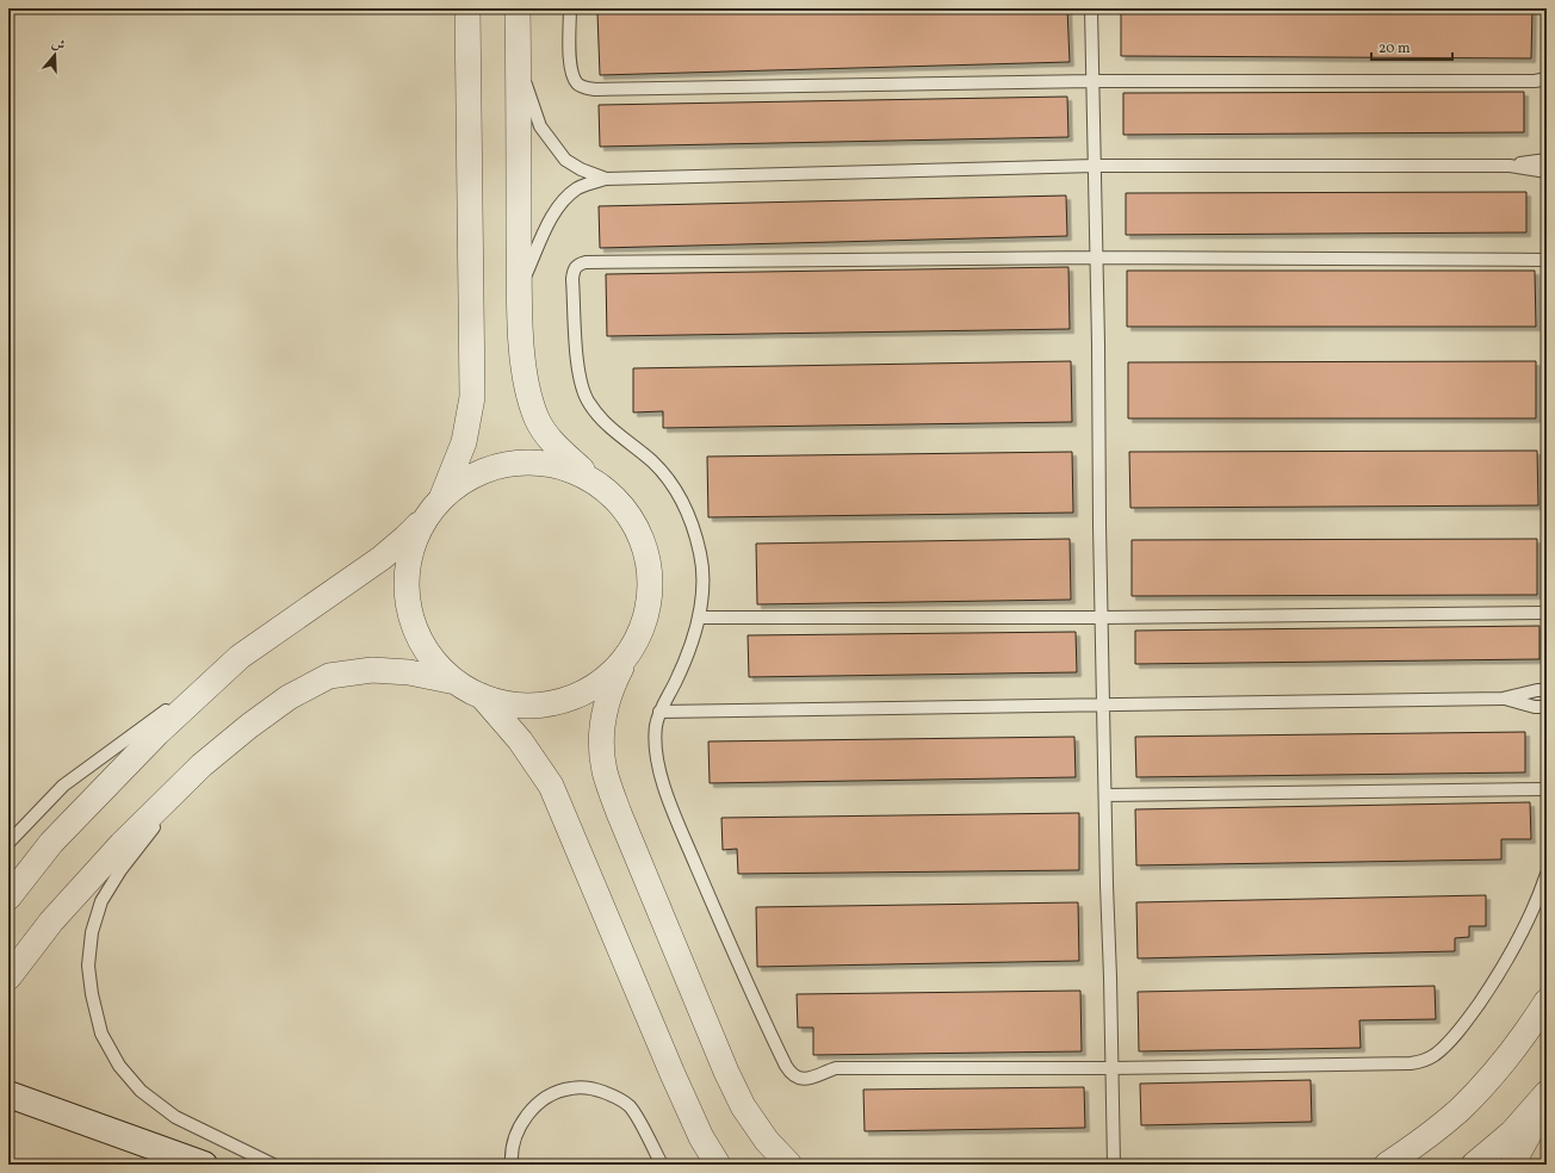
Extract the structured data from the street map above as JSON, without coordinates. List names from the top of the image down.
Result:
{
  "scale_bar": "20 m",
  "north": "top"
}
